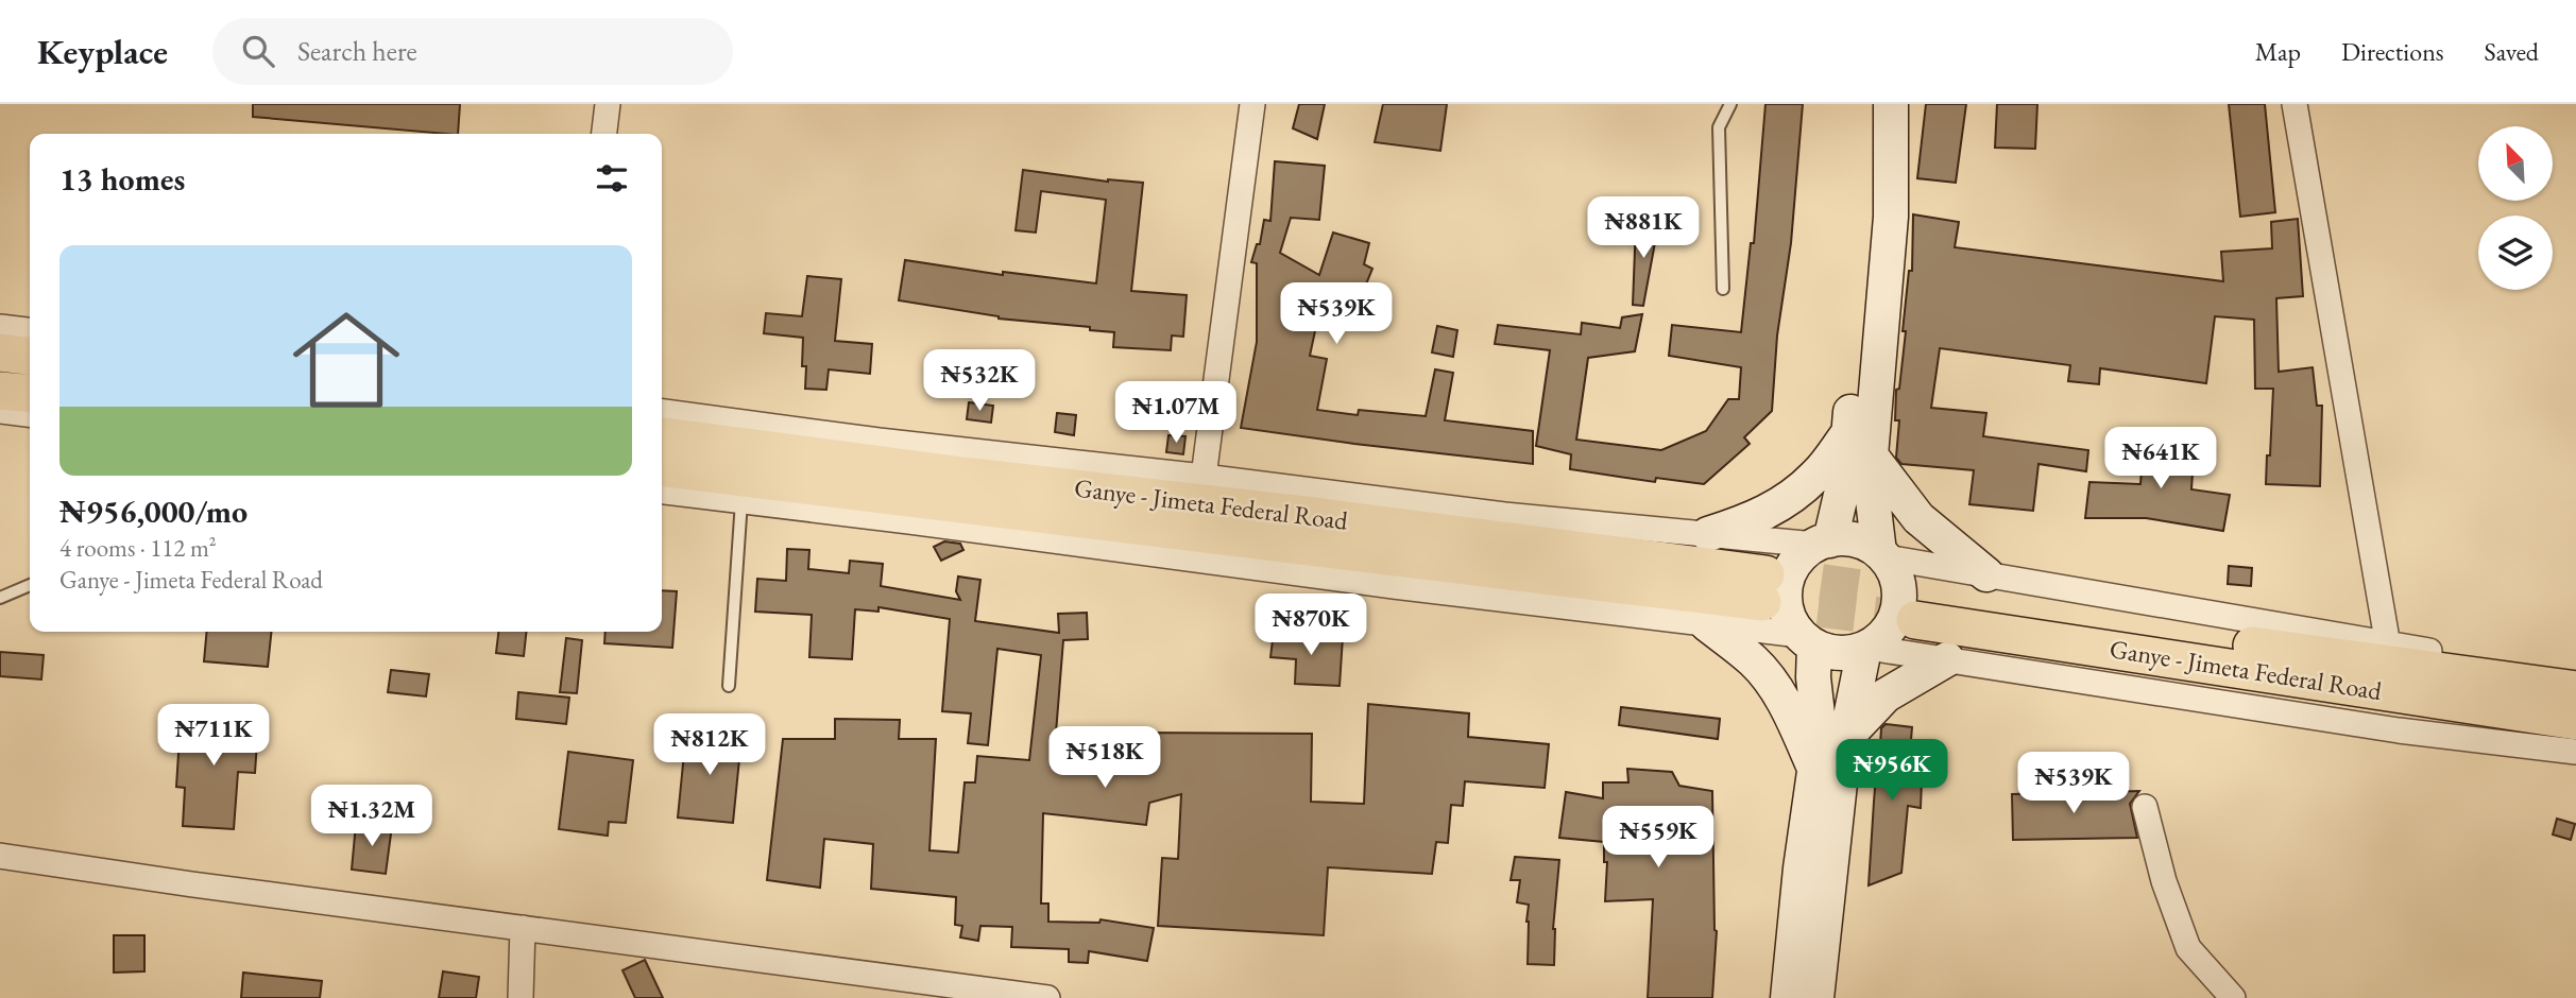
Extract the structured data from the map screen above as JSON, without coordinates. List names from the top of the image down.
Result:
{
  "streets": {
    "main road": ["Ganye - Jimeta Federal Road"]
  },
  "north": "top left",
  "page": {
    "header": "Keyplace",
    "search": "Search here",
    "nav": ["Map", "Directions", "Saved"],
    "heading": "13 homes",
    "price": [
      "₦881K",
      "₦539K",
      "₦532K",
      "₦1.07M",
      "₦641K",
      "₦870K",
      "₦711K",
      "₦812K",
      "₦518K",
      "₦956K",
      "₦539K",
      "₦1.32M",
      "₦559K"
    ],
    "list": [
      {
        "name": "₦956,000/mo",
        "note": "4 rooms · 112 m² · Ganye - Jimeta Federal Road"
      }
    ]
  }
}
